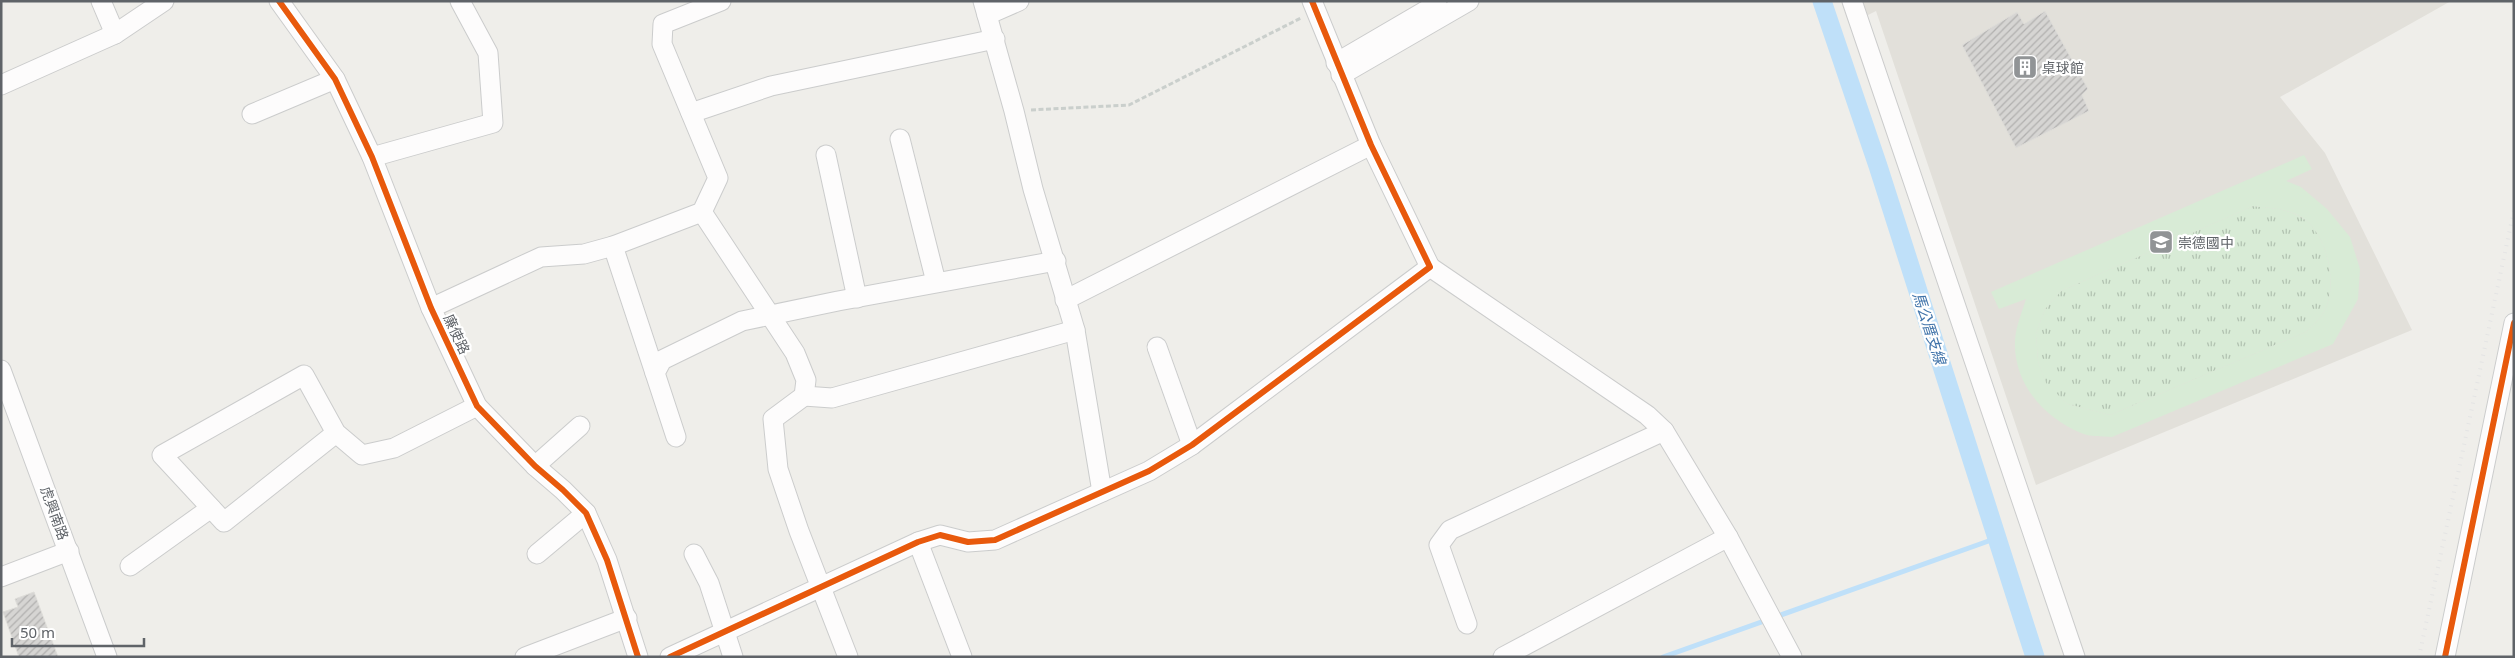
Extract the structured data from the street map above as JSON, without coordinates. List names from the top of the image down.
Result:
{
  "streets": {
    "street": ["廉使路", "虎興南路"]
  },
  "water": ["馬公厝支線"],
  "places": {
    "building": ["桌球館"],
    "school or university": ["崇德國中"]
  },
  "scale_bar": "50 m"
}
